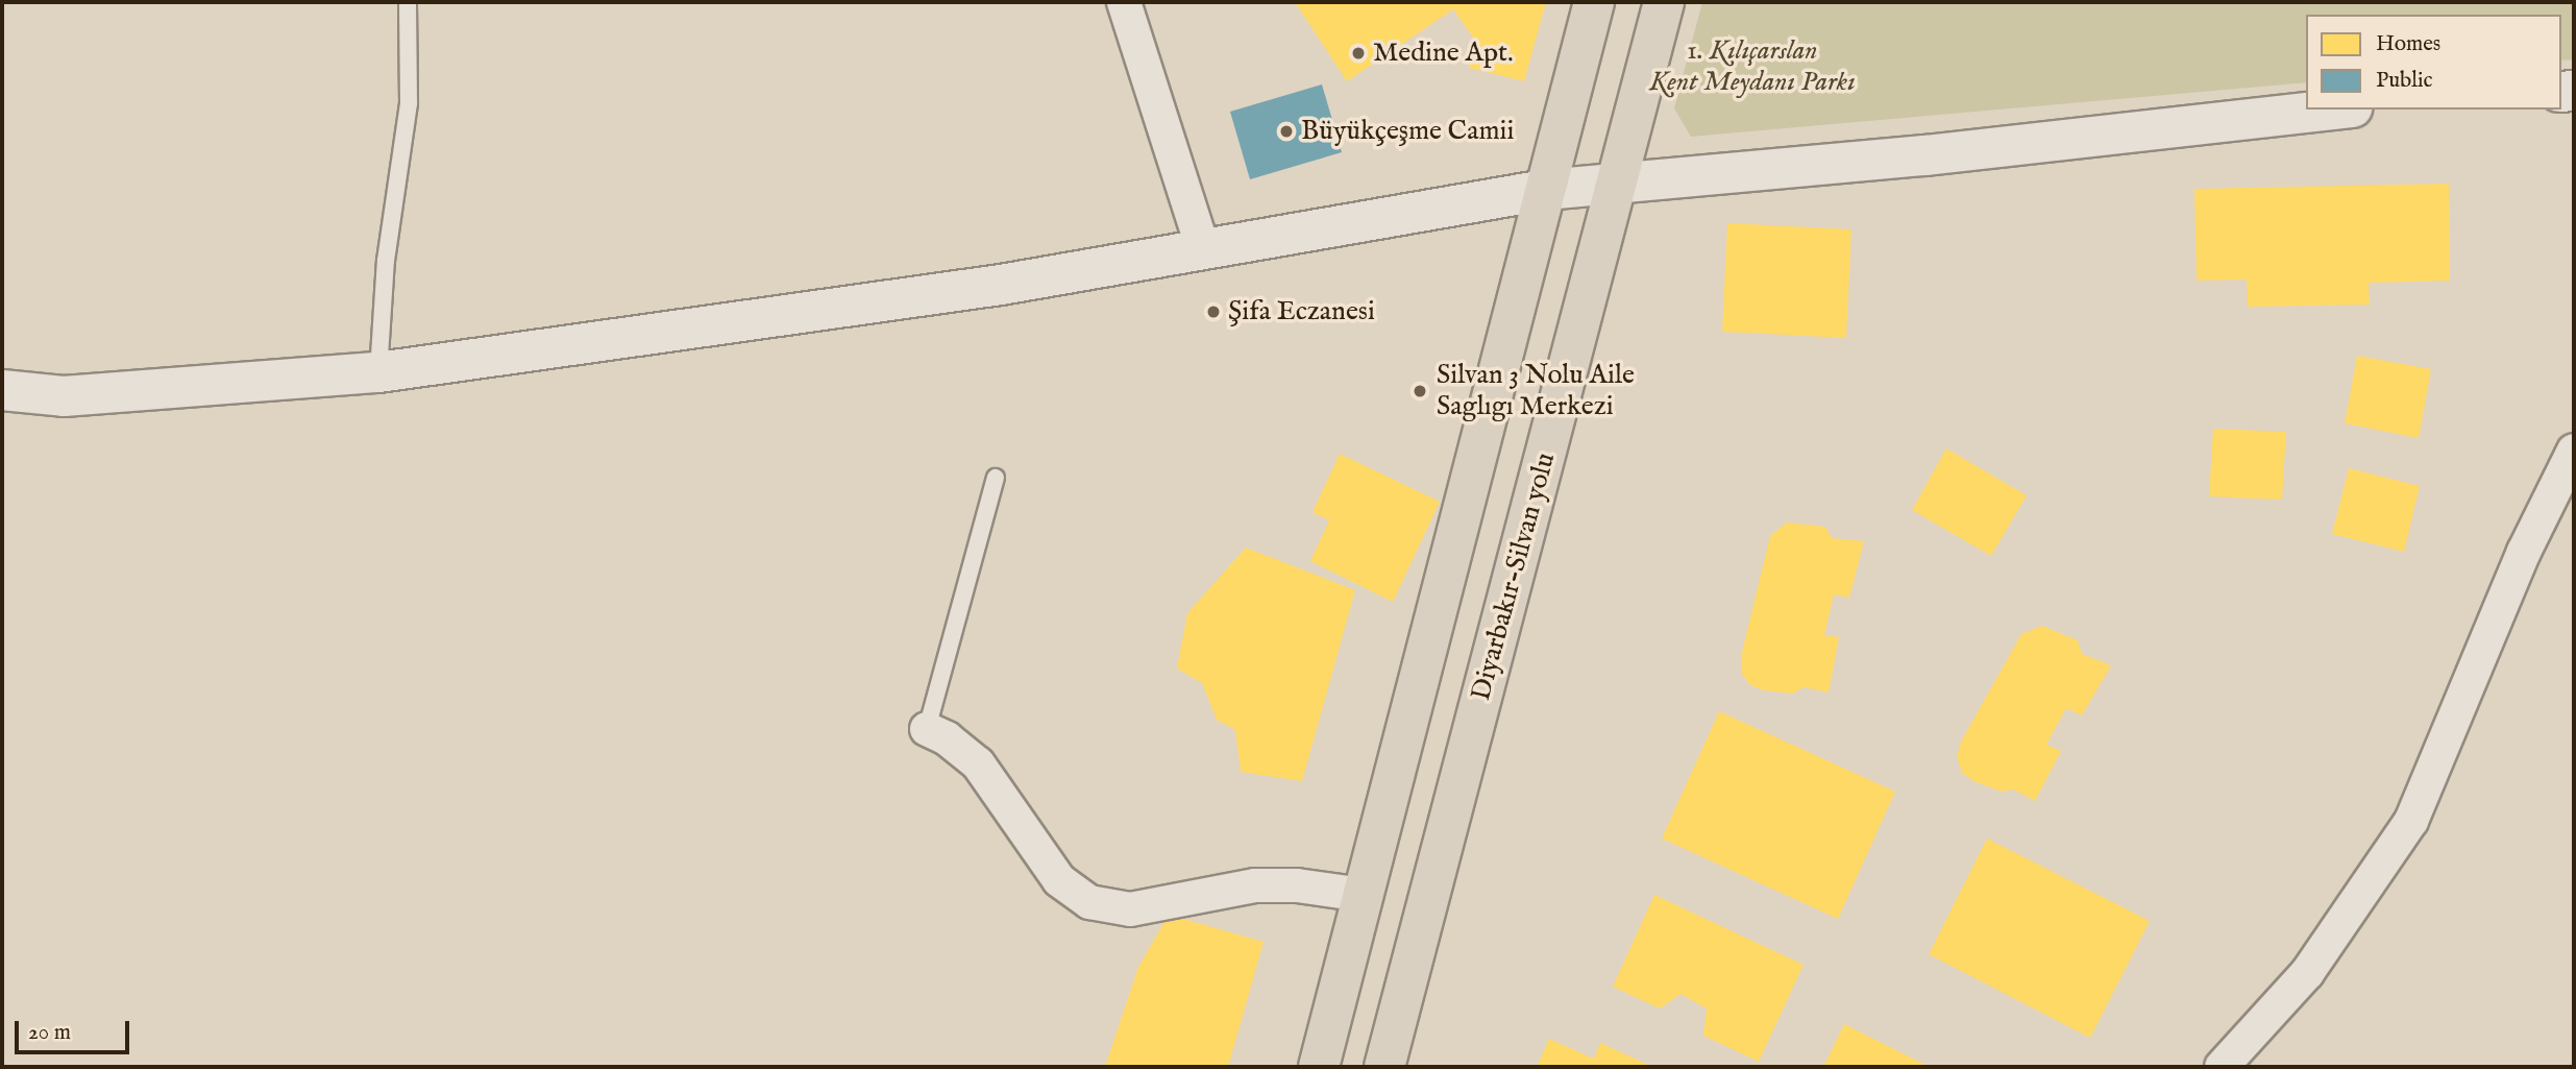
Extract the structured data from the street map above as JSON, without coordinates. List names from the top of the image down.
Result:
{
  "streets": {
    "highway": ["Diyarbakır-Silvan yolu"]
  },
  "parks": ["1. Kılıçarslan Kent Meydanı Parkı"],
  "places": [
    "Medine Apt.",
    "Büyükçeşme Camii",
    "Şifa Eczanesi",
    "Silvan 3 Nolu Aile Saglıgı Merkezi"
  ],
  "legend": ["Homes", "Public"],
  "scale_bar": "20 m"
}
